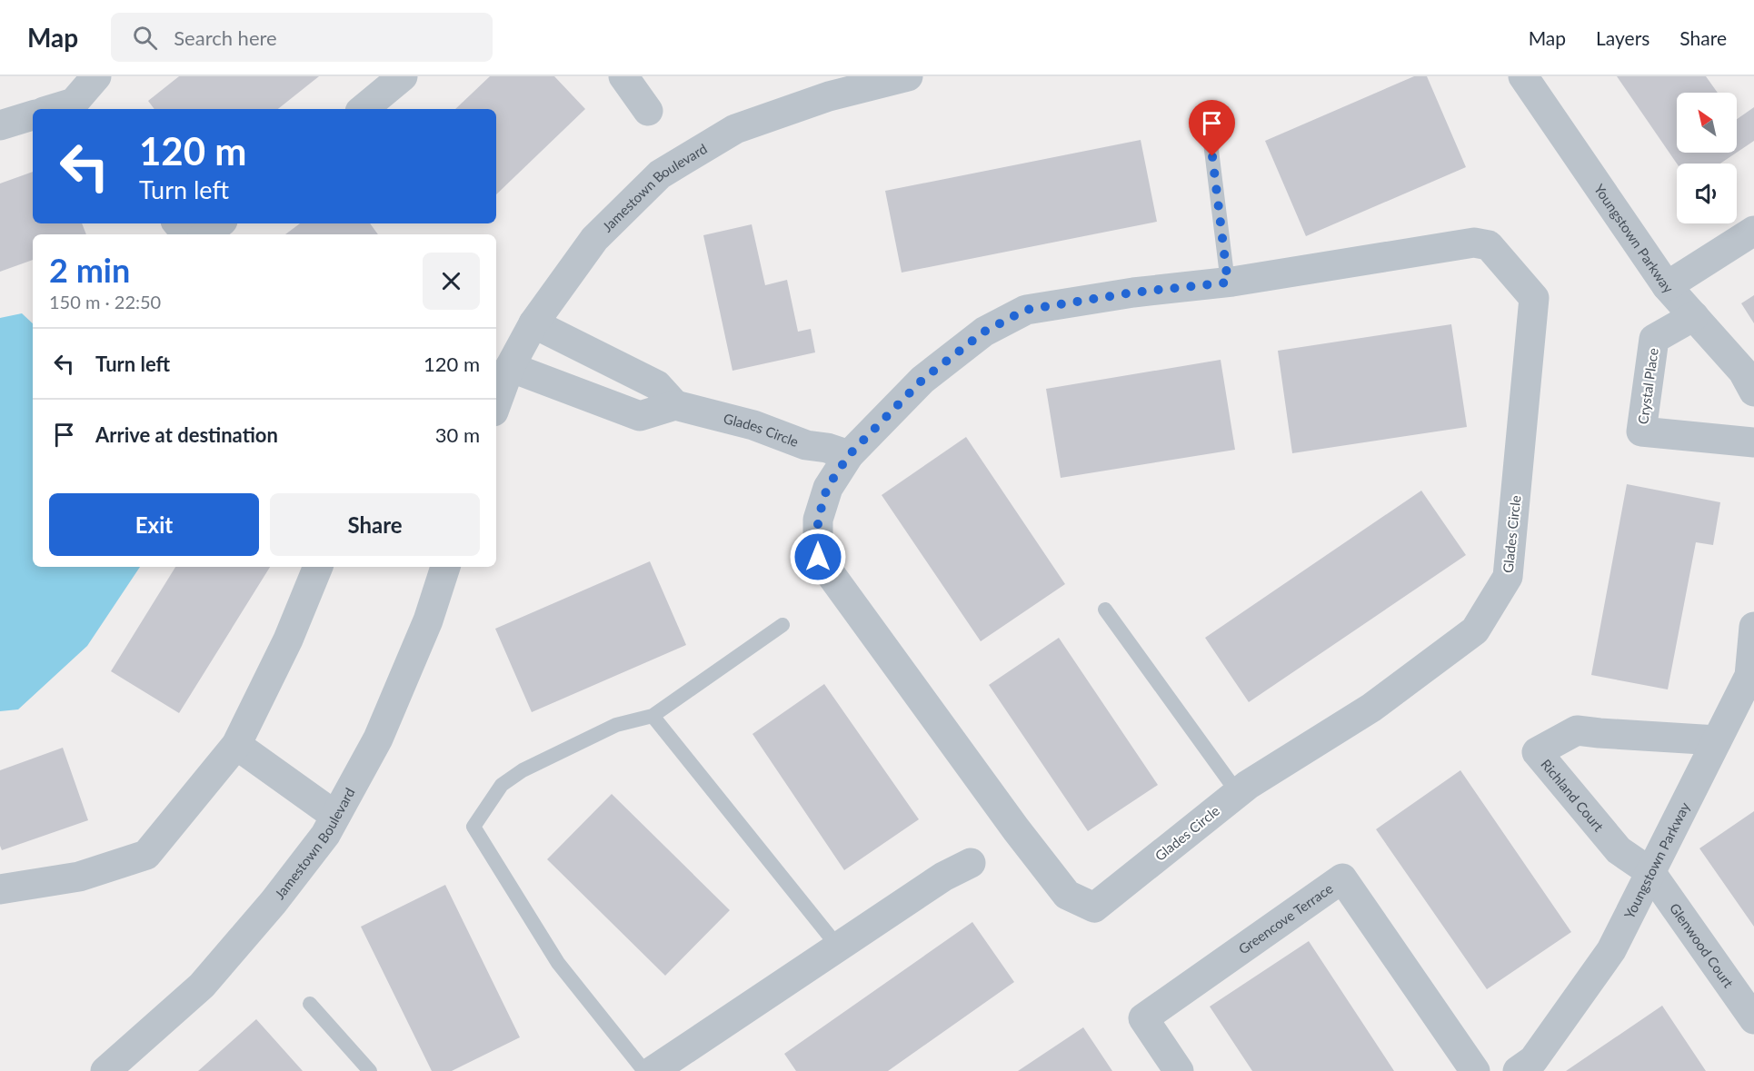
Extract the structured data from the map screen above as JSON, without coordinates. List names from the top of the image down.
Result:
{
  "streets": {
    "street": [
      "Jamestown Boulevard",
      "Youngstown Parkway",
      "Crystal Place",
      "Glades Circle",
      "Richland Court",
      "Greencove Terrace",
      "Glenwood Court"
    ]
  },
  "crossings": [
    ["Youngstown Parkway", "Crystal Place"],
    ["Youngstown Parkway", "Richland Court"],
    ["Youngstown Parkway", "Glenwood Court"],
    ["Richland Court", "Glenwood Court"]
  ],
  "north": "top left",
  "page": {
    "header": "Map",
    "search": "Search here",
    "nav": ["Map", "Layers", "Share"],
    "turn": ["120 m", "Turn left"],
    "heading": ["2 min", "150 m · 22:50"],
    "list": [
      {
        "name": "Turn left",
        "value": "120 m"
      },
      {
        "name": "Arrive at destination",
        "value": "30 m"
      }
    ],
    "buttons": ["Exit", "Share"]
  }
}
